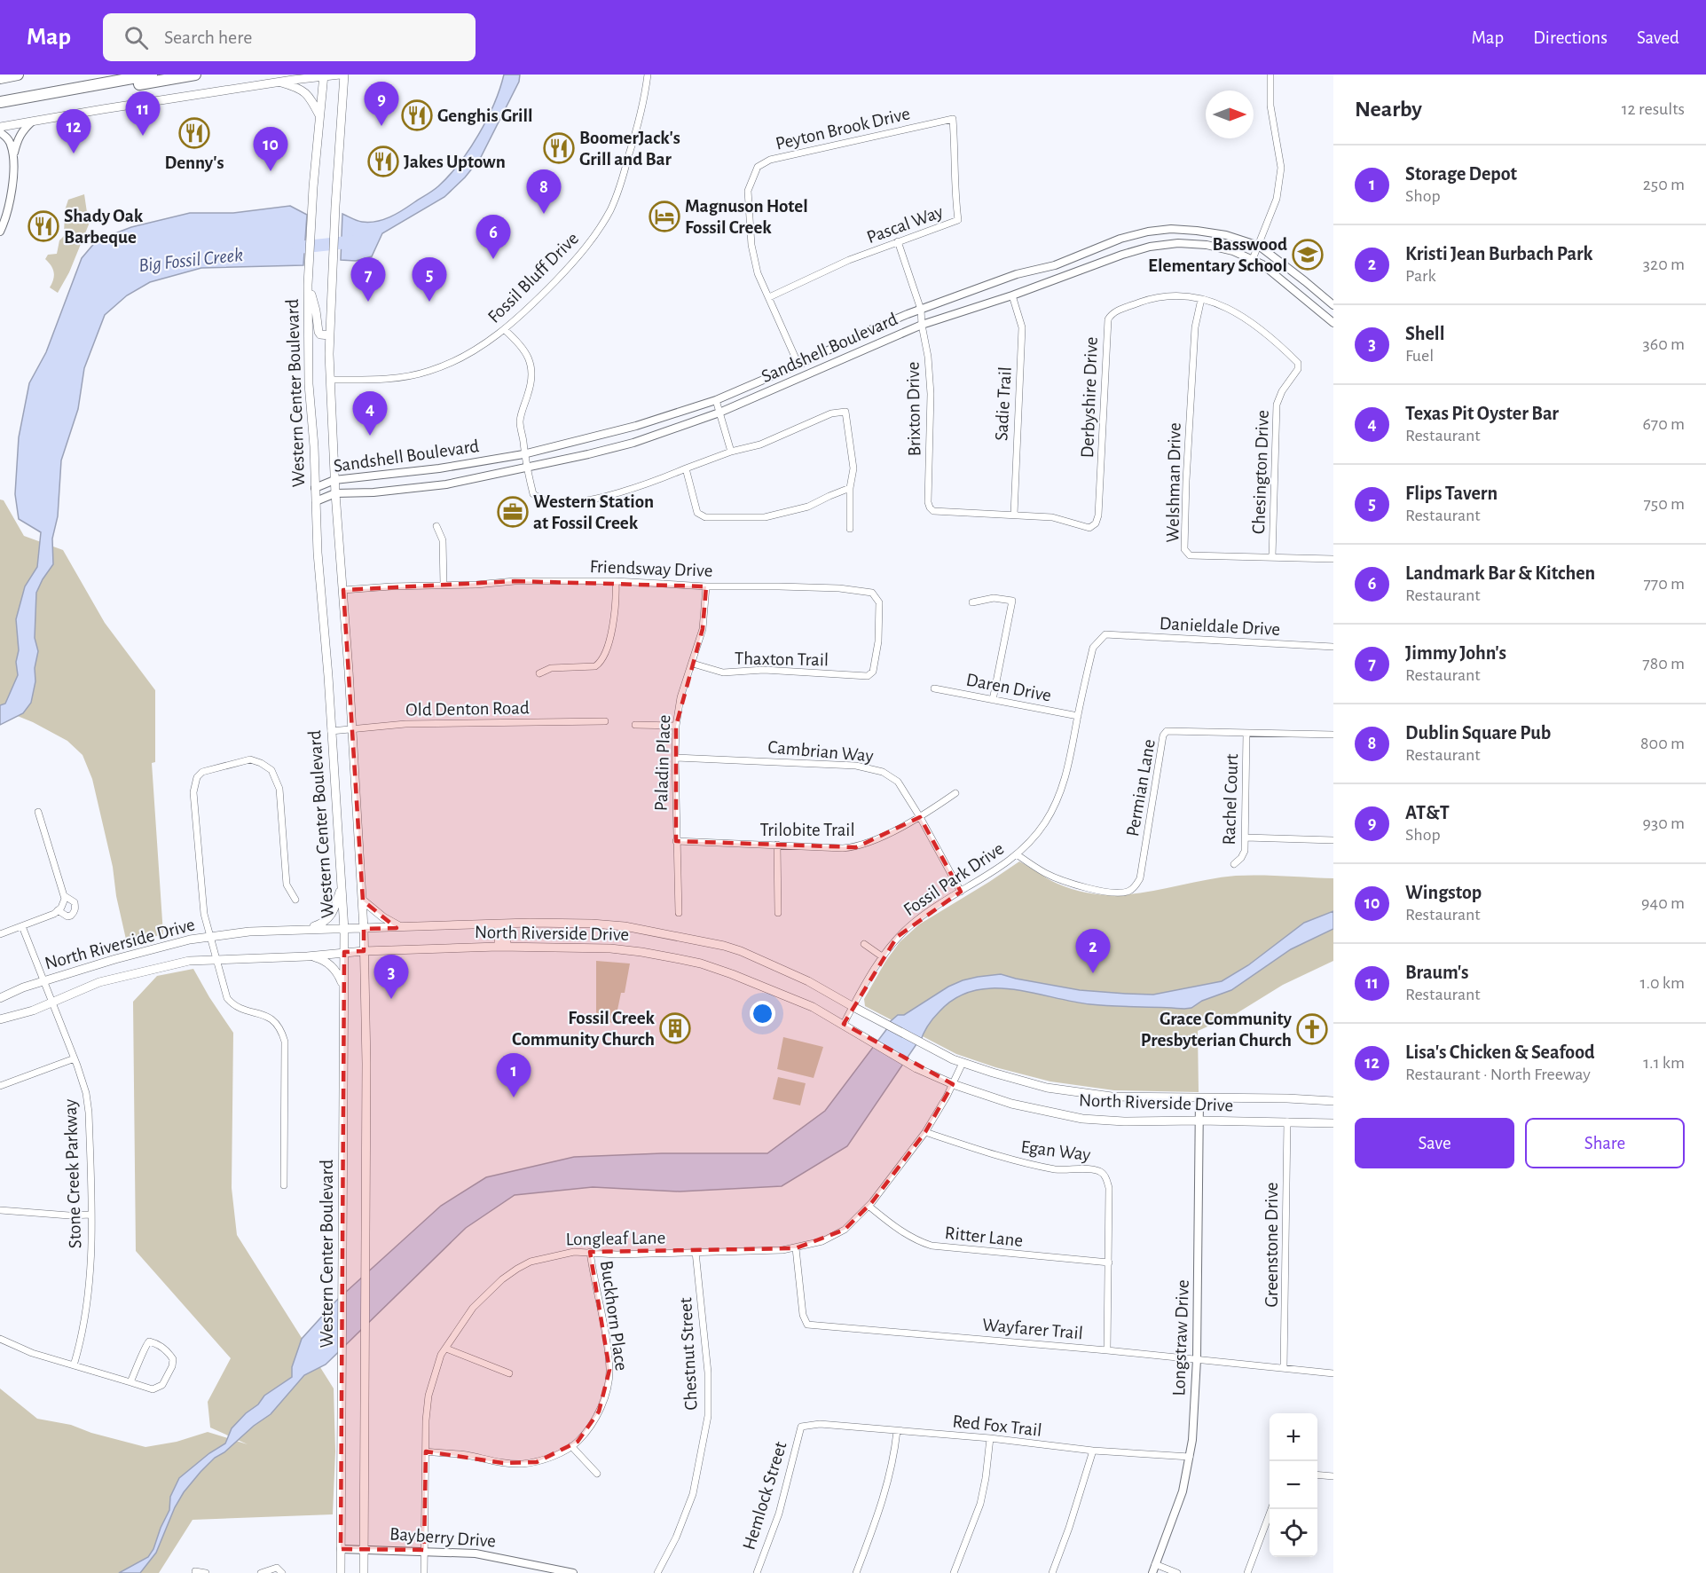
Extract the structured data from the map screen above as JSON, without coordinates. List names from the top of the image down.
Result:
{
  "streets": {
    "main road": ["Western Center Boulevard", "North Riverside Drive"],
    "street": [
      "Peyton Brook Drive",
      "Pascal Way",
      "Fossil Bluff Drive",
      "Sandshell Boulevard",
      "Derbyshire Drive",
      "Sadie Trail",
      "Brixton Drive",
      "Chesington Drive",
      "Welshman Drive",
      "Friendsway Drive",
      "Danieldale Drive",
      "Thaxton Trail",
      "Daren Drive",
      "Old Denton Road",
      "Cambrian Way",
      "Paladin Place",
      "Permian Lane",
      "Rachel Court",
      "Trilobite Trail",
      "Fossil Park Drive",
      "Egan Way",
      "Stone Creek Parkway",
      "Ritter Lane",
      "Longleaf Lane",
      "Greenstone Drive",
      "Buckhorn Place",
      "Wayfarer Trail",
      "Longstraw Drive",
      "Chestnut Street",
      "Red Fox Trail",
      "Hemlock Street",
      "Bayberry Drive"
    ]
  },
  "crossings": [
    ["Peyton Brook Drive", "Pascal Way"],
    ["Peyton Brook Drive", "Sandshell Boulevard"],
    ["Pascal Way", "Brixton Drive"],
    ["Fossil Bluff Drive", "Western Center Boulevard"],
    ["Sandshell Boulevard", "Western Center Boulevard"],
    ["Sandshell Boulevard", "Sadie Trail"],
    ["Sandshell Boulevard", "Brixton Drive"],
    ["Western Center Boulevard", "Friendsway Drive"],
    ["Western Center Boulevard", "Old Denton Road"],
    ["Western Center Boulevard", "North Riverside Drive"],
    ["Western Center Boulevard", "Bayberry Drive"],
    ["Derbyshire Drive", "Sadie Trail"],
    ["Derbyshire Drive", "Brixton Drive"],
    ["Derbyshire Drive", "Chesington Drive"],
    ["Derbyshire Drive", "Welshman Drive"],
    ["Chesington Drive", "Welshman Drive"],
    ["Friendsway Drive", "Thaxton Trail"],
    ["Friendsway Drive", "Paladin Place"],
    ["Danieldale Drive", "Fossil Park Drive"],
    ["Thaxton Trail", "Paladin Place"],
    ["Daren Drive", "Fossil Park Drive"],
    ["Cambrian Way", "Paladin Place"],
    ["Cambrian Way", "Trilobite Trail"],
    ["Cambrian Way", "Fossil Park Drive"],
    ["Paladin Place", "Trilobite Trail"],
    ["Permian Lane", "Rachel Court"],
    ["Permian Lane", "Fossil Park Drive"],
    ["Fossil Park Drive", "North Riverside Drive"],
    ["North Riverside Drive", "Stone Creek Parkway"],
    ["North Riverside Drive", "Longleaf Lane"],
    ["North Riverside Drive", "Greenstone Drive"],
    ["North Riverside Drive", "Longstraw Drive"],
    ["Egan Way", "Ritter Lane"],
    ["Egan Way", "Longleaf Lane"],
    ["Egan Way", "Wayfarer Trail"],
    ["Ritter Lane", "Longleaf Lane"],
    ["Longleaf Lane", "Buckhorn Place"],
    ["Longleaf Lane", "Wayfarer Trail"],
    ["Longleaf Lane", "Chestnut Street"],
    ["Longleaf Lane", "Bayberry Drive"],
    ["Greenstone Drive", "Wayfarer Trail"],
    ["Wayfarer Trail", "Longstraw Drive"],
    ["Longstraw Drive", "Red Fox Trail"],
    ["Red Fox Trail", "Hemlock Street"]
  ],
  "water": ["Big Fossil Creek"],
  "places": {
    "restaurant": [
      "Genghis Grill",
      "Denny's",
      "BoomerJack's Grill and Bar",
      "Jakes Uptown",
      "Shady Oak Barbeque"
    ],
    "hotel": ["Magnuson Hotel Fossil Creek"],
    "school or university": ["Basswood Elementary School"],
    "office": ["Western Station at Fossil Creek"],
    "building": ["Fossil Creek Community Church"],
    "church": ["Grace Community Presbyterian Church"]
  },
  "north": "right",
  "page": {
    "header": "Map",
    "search": "Search here",
    "nav": ["Map", "Directions", "Saved"],
    "heading": ["Nearby", "12 results"],
    "pins": [
      "9",
      "11",
      "12",
      "10",
      "8",
      "6",
      "5",
      "7",
      "4",
      "2",
      "3",
      "1"
    ],
    "list": [
      {
        "mark": "1",
        "name": "Storage Depot",
        "note": "Shop",
        "value": "250 m"
      },
      {
        "mark": "2",
        "name": "Kristi Jean Burbach Park",
        "note": "Park",
        "value": "320 m"
      },
      {
        "mark": "3",
        "name": "Shell",
        "note": "Fuel",
        "value": "360 m"
      },
      {
        "mark": "4",
        "name": "Texas Pit Oyster Bar",
        "note": "Restaurant",
        "value": "670 m"
      },
      {
        "mark": "5",
        "name": "Flips Tavern",
        "note": "Restaurant",
        "value": "750 m"
      },
      {
        "mark": "6",
        "name": "Landmark Bar & Kitchen",
        "note": "Restaurant",
        "value": "770 m"
      },
      {
        "mark": "7",
        "name": "Jimmy John's",
        "note": "Restaurant",
        "value": "780 m"
      },
      {
        "mark": "8",
        "name": "Dublin Square Pub",
        "note": "Restaurant",
        "value": "800 m"
      },
      {
        "mark": "9",
        "name": "AT&T",
        "note": "Shop",
        "value": "930 m"
      },
      {
        "mark": "10",
        "name": "Wingstop",
        "note": "Restaurant",
        "value": "940 m"
      },
      {
        "mark": "11",
        "name": "Braum's",
        "note": "Restaurant",
        "value": "1.0 km"
      },
      {
        "mark": "12",
        "name": "Lisa's Chicken & Seafood",
        "note": "Restaurant · North Freeway",
        "value": "1.1 km"
      }
    ],
    "buttons": ["Save", "Share"],
    "map_buttons": ["+", "−"]
  }
}
